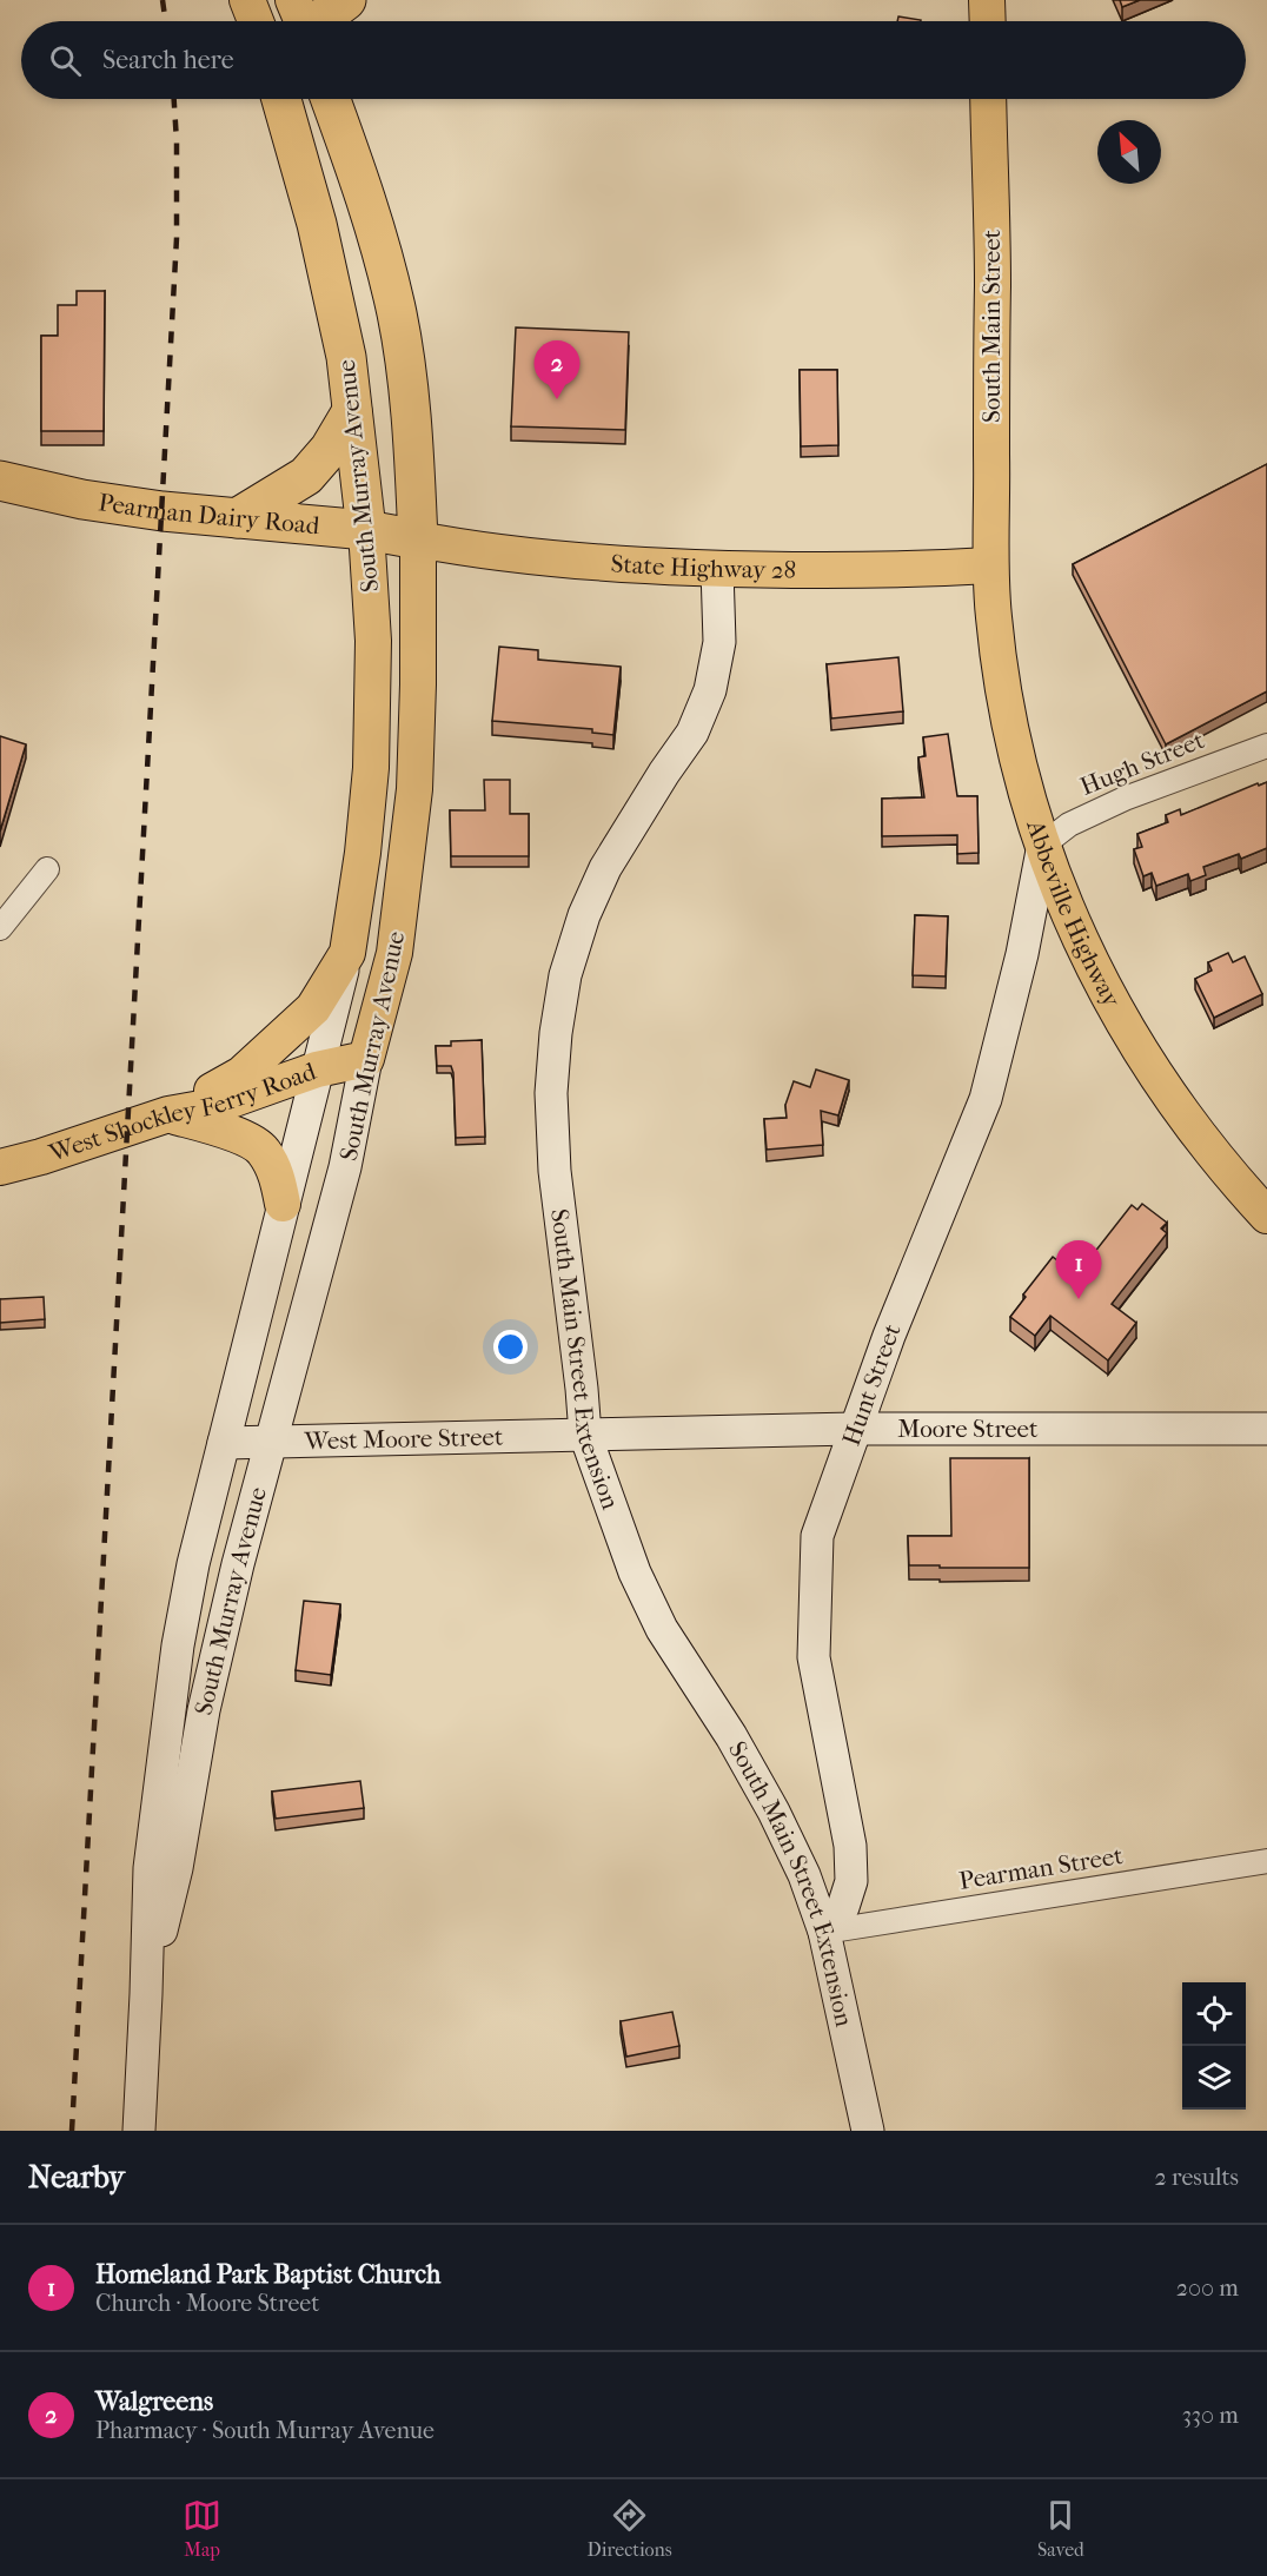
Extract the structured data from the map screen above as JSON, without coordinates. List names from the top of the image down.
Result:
{
  "streets": {
    "highway": ["South Murray Avenue", "Pearman Dairy Road"],
    "main road": [
      "South Main Street",
      "State Highway 28",
      "Abbeville Highway",
      "West Shockley Ferry Road"
    ],
    "street": [
      "Hugh Street",
      "South Main Street Extension",
      "Hunt Street",
      "Moore Street",
      "West Moore Street",
      "Pearman Street"
    ]
  },
  "crossings": [
    ["South Main Street", "State Highway 28"],
    ["South Main Street", "Abbeville Highway"],
    ["South Murray Avenue", "Pearman Dairy Road"],
    ["South Murray Avenue", "State Highway 28"],
    ["South Murray Avenue", "West Shockley Ferry Road"],
    ["South Murray Avenue", "West Moore Street"],
    ["Pearman Dairy Road", "State Highway 28"],
    ["State Highway 28", "Abbeville Highway"],
    ["State Highway 28", "South Main Street Extension"],
    ["Hugh Street", "Abbeville Highway"],
    ["Hugh Street", "Hunt Street"],
    ["Abbeville Highway", "Hunt Street"],
    ["South Main Street Extension", "Hunt Street"],
    ["South Main Street Extension", "Moore Street"],
    ["South Main Street Extension", "West Moore Street"],
    ["South Main Street Extension", "Pearman Street"],
    ["Hunt Street", "Moore Street"],
    ["Hunt Street", "Pearman Street"],
    ["Moore Street", "West Moore Street"]
  ],
  "north": "top left",
  "page": {
    "search": "Search here",
    "pins": ["2", "1"],
    "heading": ["Nearby", "2 results"],
    "list": [
      {
        "mark": "1",
        "name": "Homeland Park Baptist Church",
        "note": "Church · Moore Street",
        "value": "200 m"
      },
      {
        "mark": "2",
        "name": "Walgreens",
        "note": "Pharmacy · South Murray Avenue",
        "value": "330 m"
      }
    ],
    "nav": ["Map", "Directions", "Saved"]
  }
}
